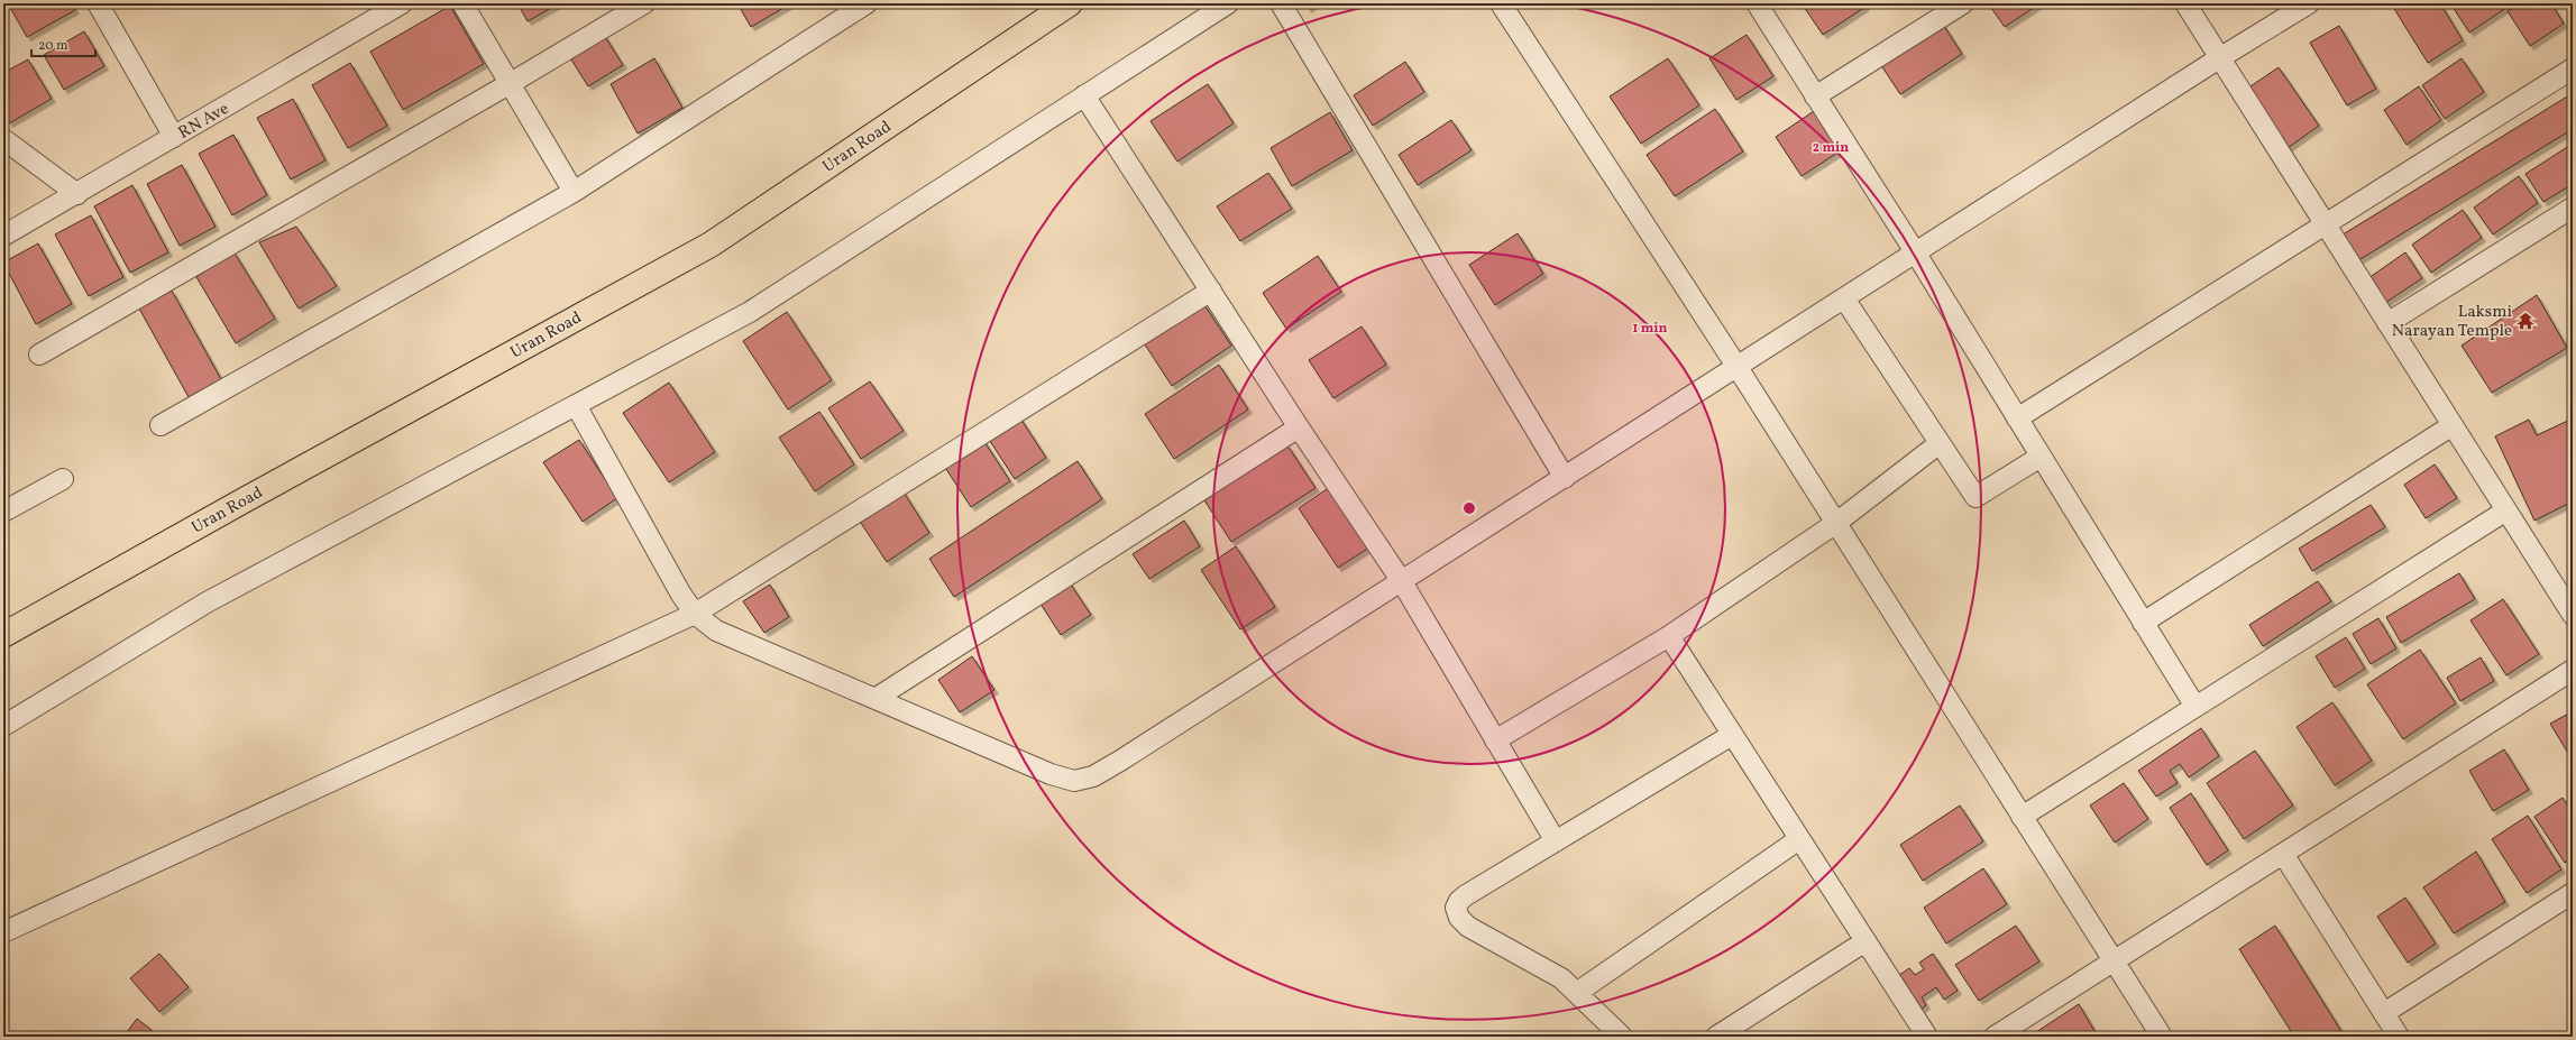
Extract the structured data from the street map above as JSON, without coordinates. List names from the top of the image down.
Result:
{
  "streets": {
    "main road": ["Uran Road"],
    "street": ["RN Ave"]
  },
  "places": {
    "temple": ["Laksmi Narayan Temple"]
  },
  "scale_bar": "20 m",
  "rings": ["2 min", "1 min"]
}
